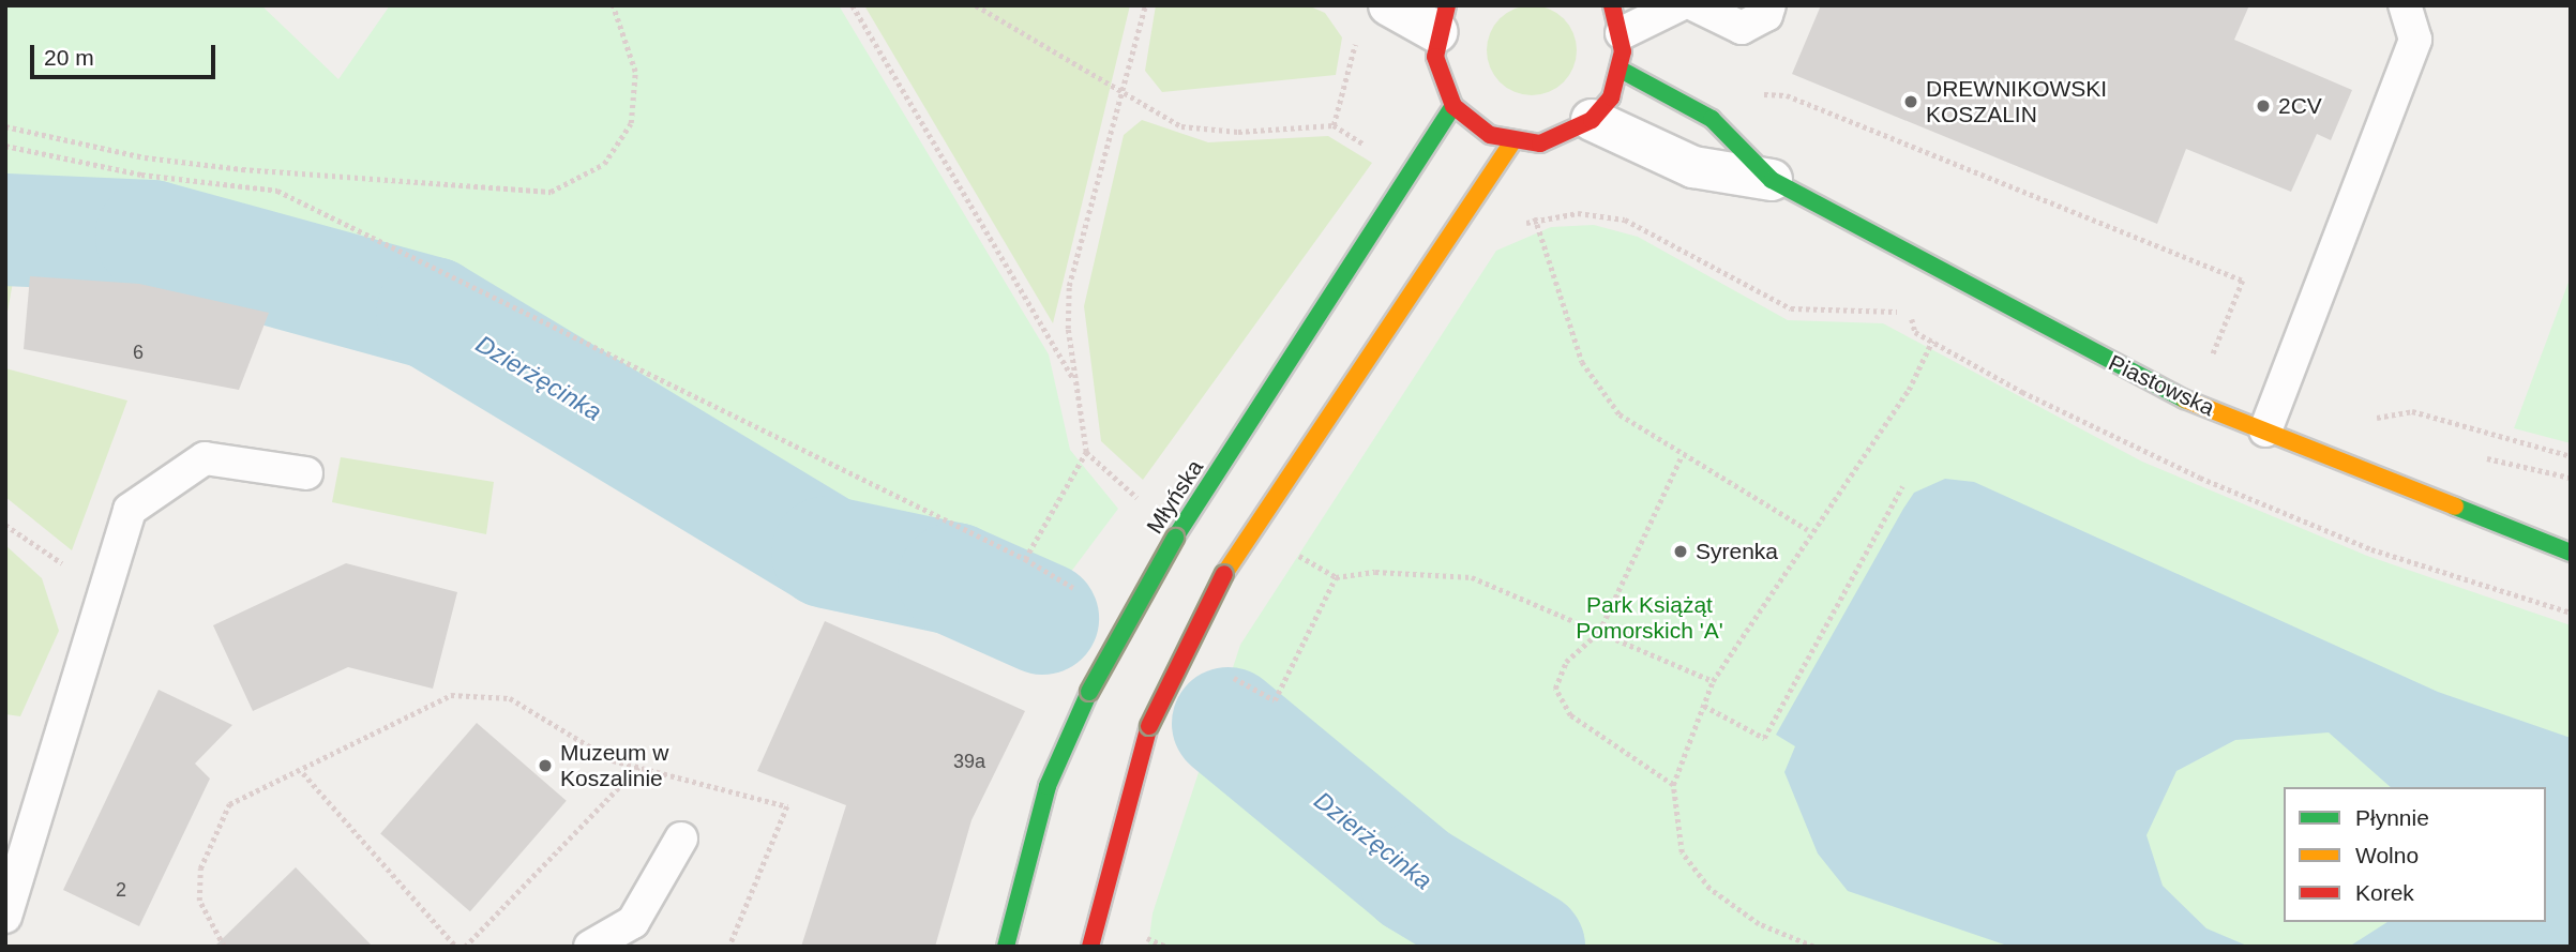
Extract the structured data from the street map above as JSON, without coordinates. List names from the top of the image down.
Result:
{
  "streets": {
    "street": ["Piastowska", "Młyńska"]
  },
  "water": ["Dzierżęcinka"],
  "parks": ["Park Książąt Pomorskich 'A'"],
  "places": [
    "DREWNIKOWSKI KOSZALIN",
    "2CV",
    "Syrenka",
    "Muzeum w Koszalinie"
  ],
  "house_numbers": ["6", "39a", "2"],
  "legend": ["Płynnie", "Wolno", "Korek"],
  "scale_bar": "20 m"
}
